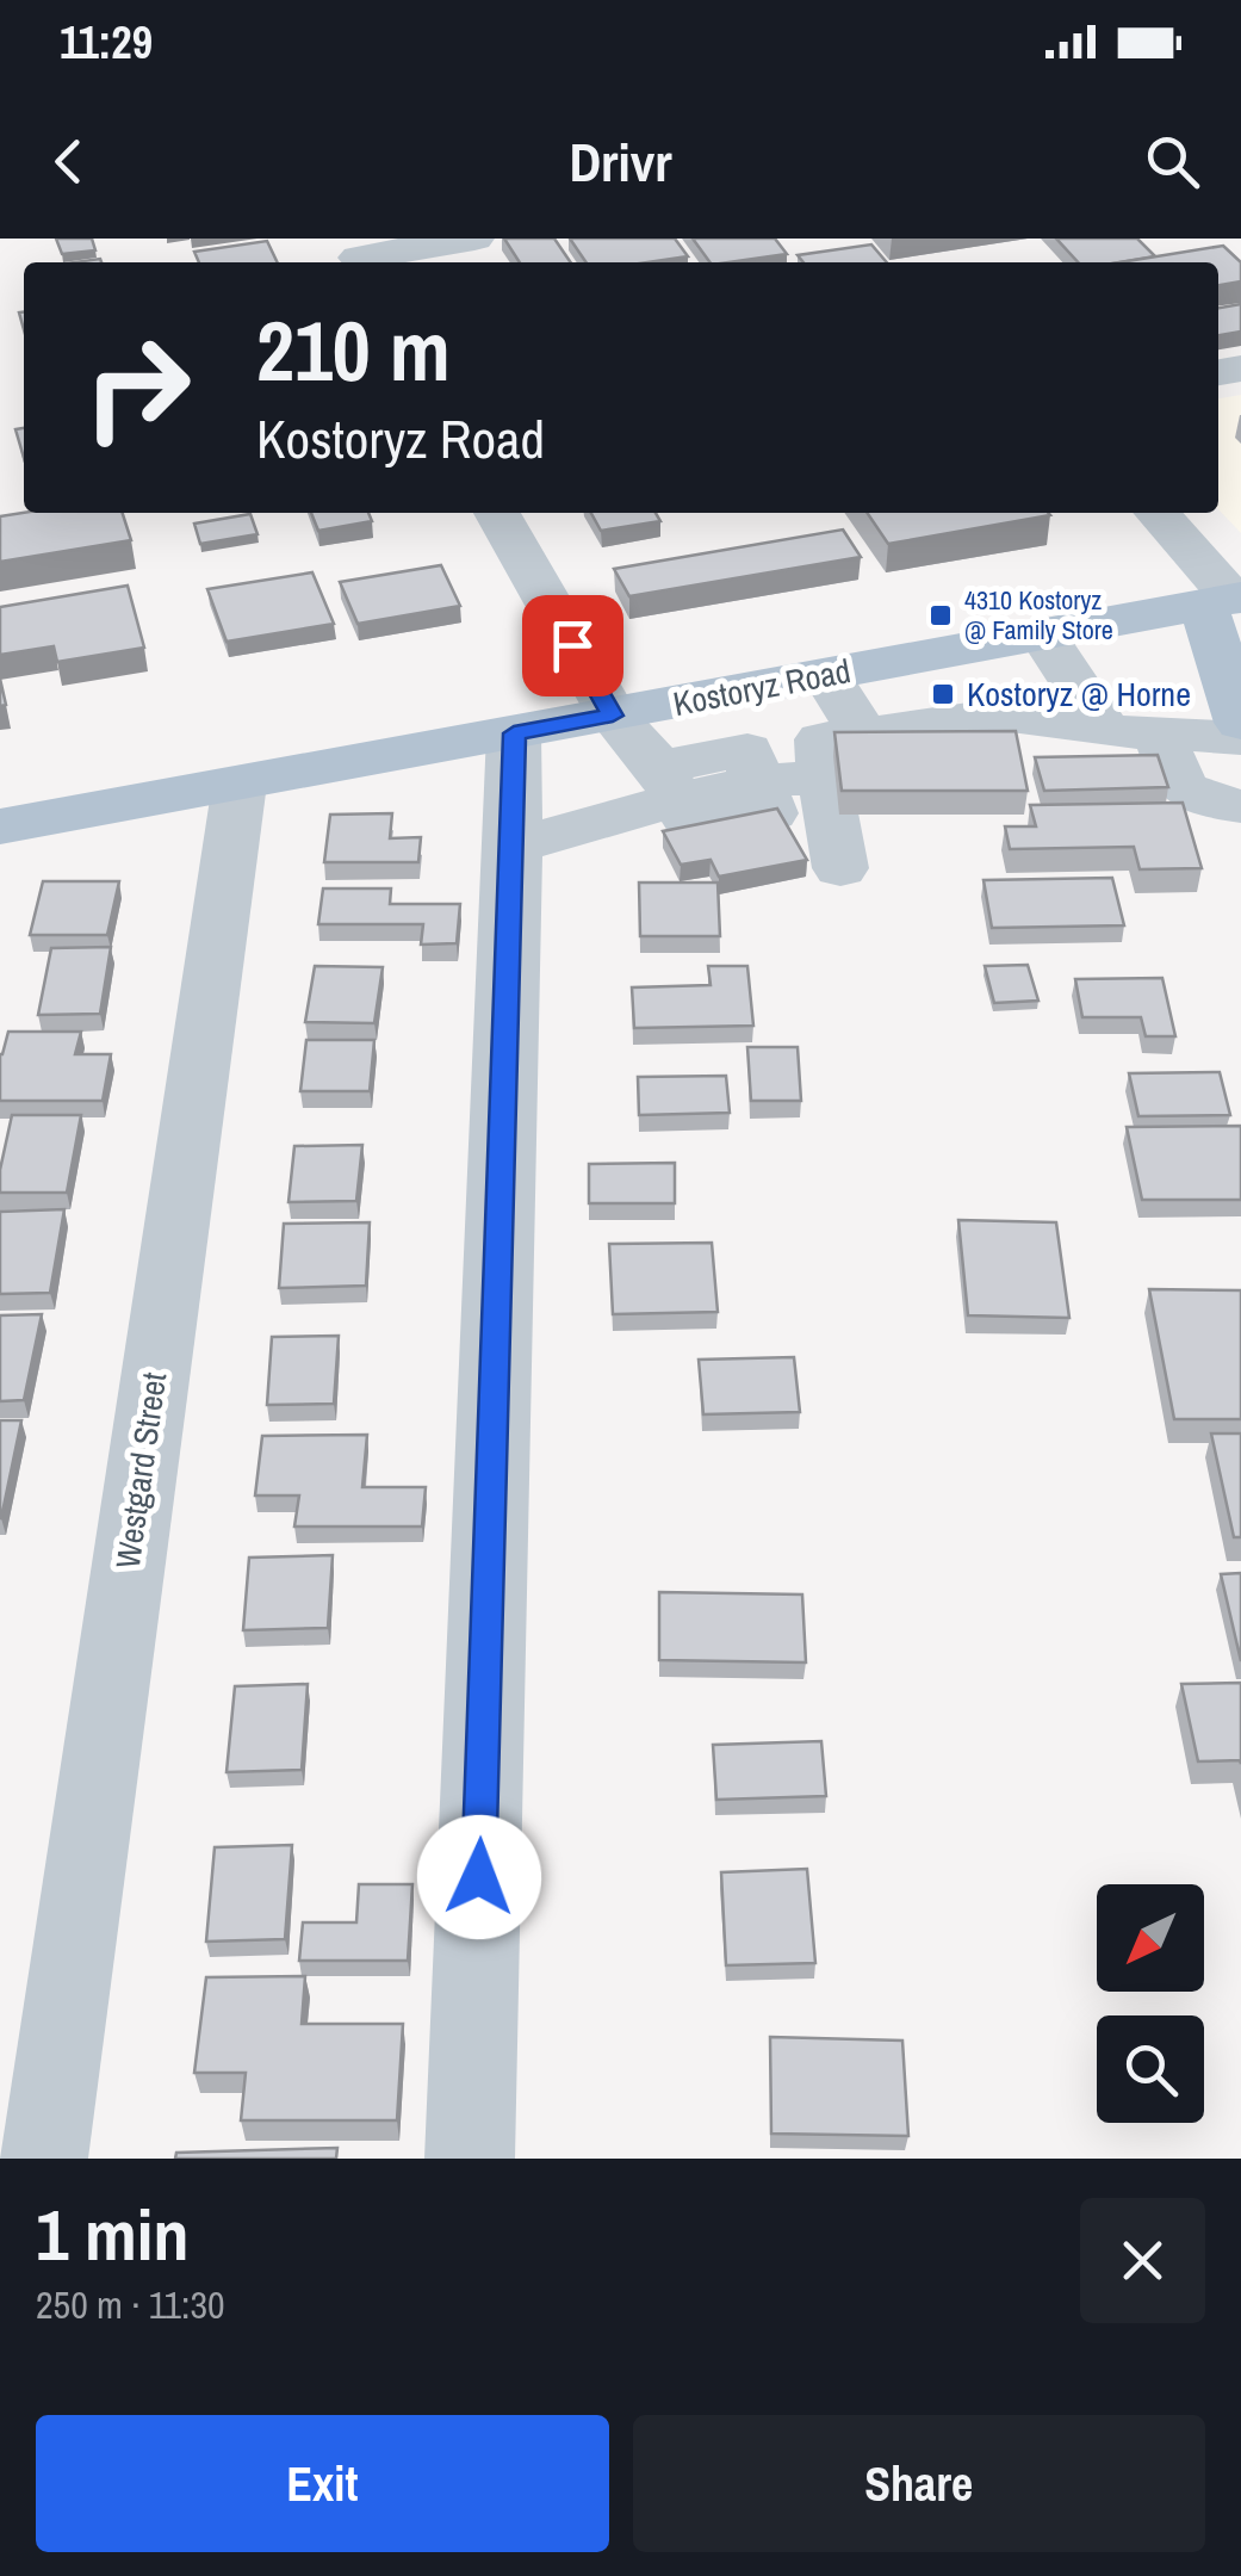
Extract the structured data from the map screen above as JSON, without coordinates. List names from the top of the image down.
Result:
{
  "streets": {
    "main road": ["Kostoryz Road"],
    "street": ["Westgard Street"]
  },
  "crossings": [
    ["Kostoryz Road", "Westgard Street"]
  ],
  "places": {
    "transit": ["4310 Kostoryz @ Family Store", "Kostoryz @ Horne"]
  },
  "north": "bottom left",
  "page": {
    "status": "11:29",
    "header": "Drivr",
    "turn": ["210 m", "Kostoryz Road"],
    "heading": ["1 min", "250 m · 11:30"],
    "buttons": ["Exit", "Share"]
  }
}
